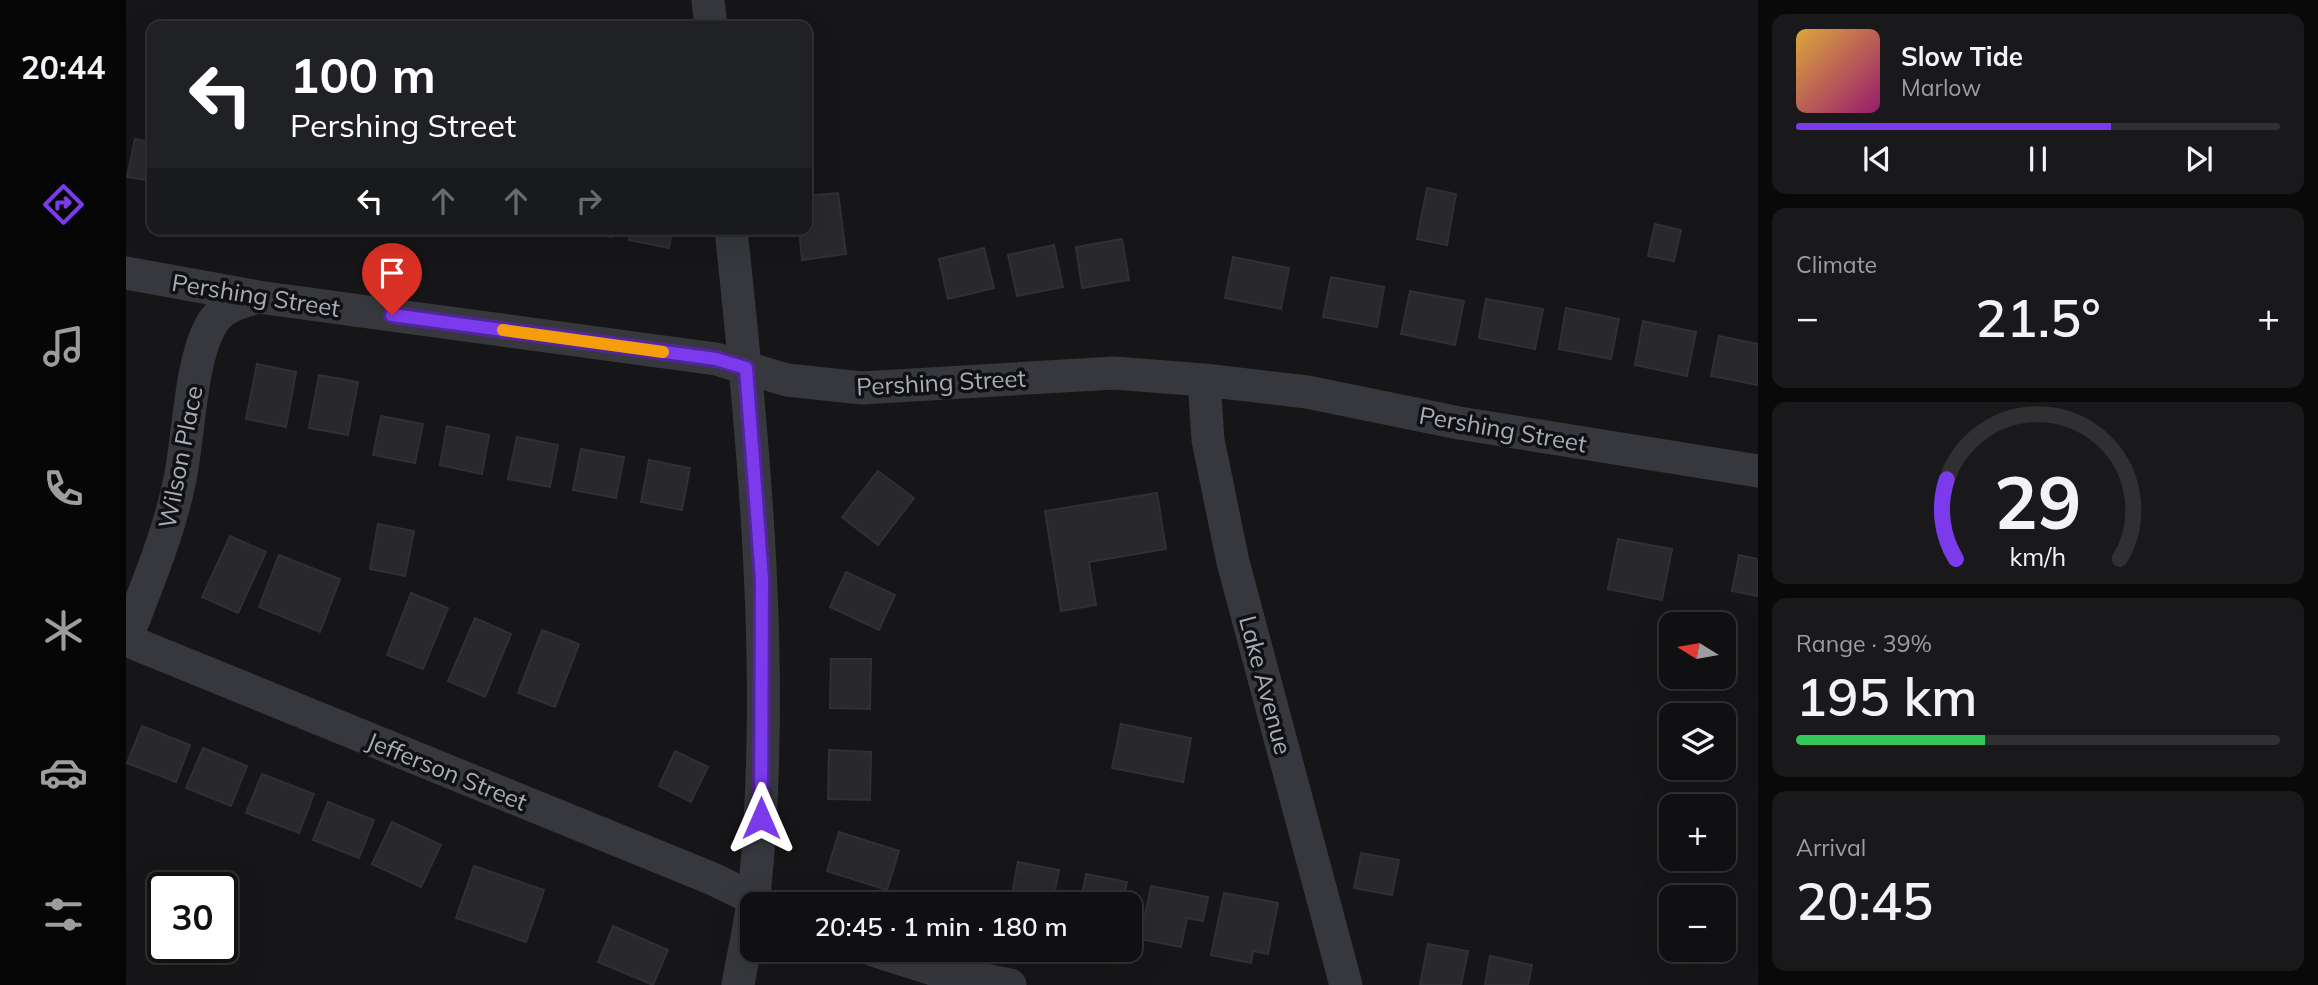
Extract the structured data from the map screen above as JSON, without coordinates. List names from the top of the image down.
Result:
{
  "streets": {
    "street": [
      "Pershing Street",
      "Wilson Place",
      "Lake Avenue",
      "Jefferson Street"
    ]
  },
  "crossings": [
    ["Pershing Street", "Wilson Place"],
    ["Pershing Street", "Lake Avenue"],
    ["Wilson Place", "Jefferson Street"]
  ],
  "north": "left",
  "page": {
    "tabs": "20:44",
    "turn": ["100 m", "Pershing Street"],
    "song": ["Slow Tide", "Marlow"],
    "tile": [
      "Climate",
      ["Range · 39%", "195 km"],
      ["Arrival", "20:45"]
    ],
    "heat": ["−", "21.5°", "+"],
    "map_buttons": ["+", "−"],
    "limit": "30",
    "trip": "20:45 · 1 min · 180 m",
    "gauge": ["29", "km/h"]
  }
}
